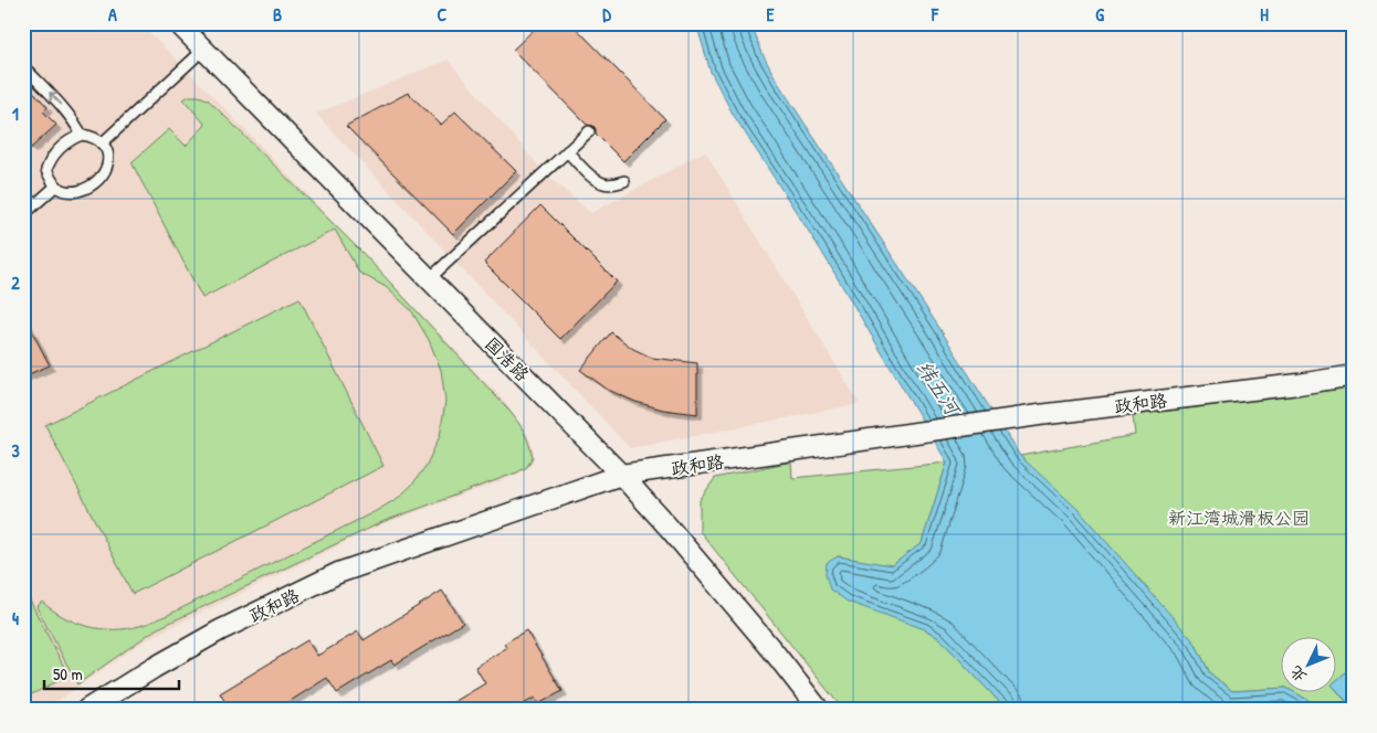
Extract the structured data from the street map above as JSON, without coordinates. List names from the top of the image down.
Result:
{
  "streets": {
    "street": ["国浩路", "政和路"]
  },
  "crossings": [
    ["国浩路", "政和路"]
  ],
  "water": ["纬五河"],
  "parks": ["新江湾城滑板公园"],
  "scale_bar": "50 m",
  "north": "bottom left",
  "grid": {
    "columns": [
      "A",
      "B",
      "C",
      "D",
      "E",
      "F",
      "G",
      "H"
    ],
    "rows": [
      "1",
      "2",
      "3",
      "4"
    ]
  }
}
